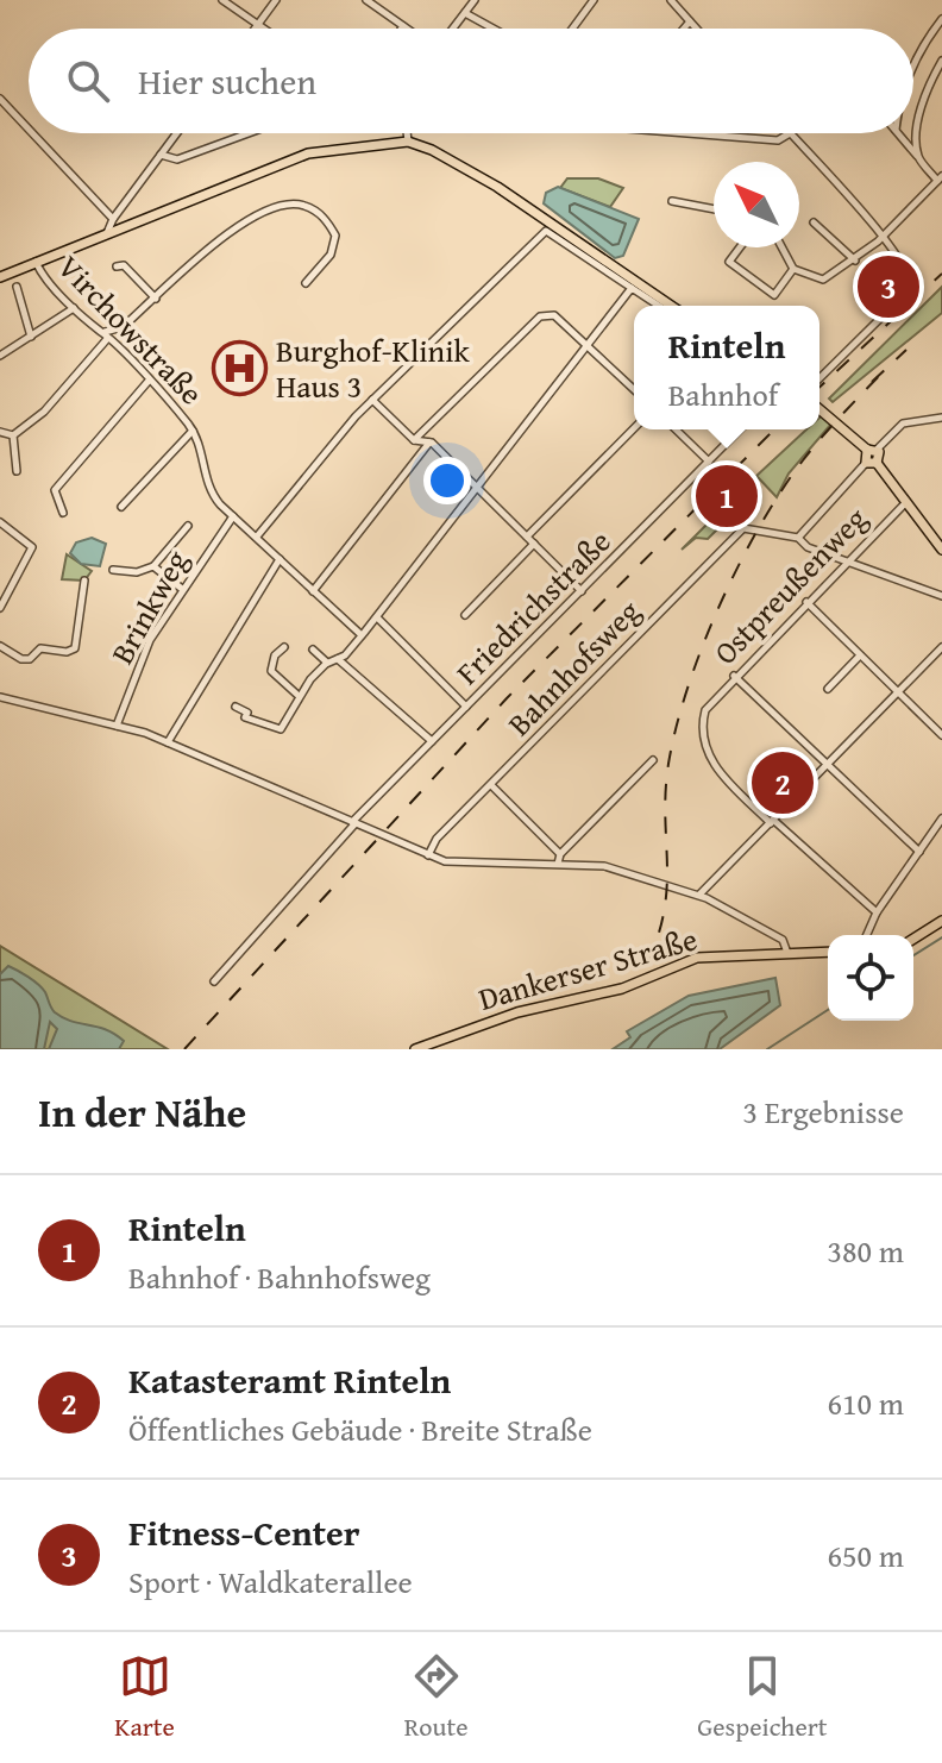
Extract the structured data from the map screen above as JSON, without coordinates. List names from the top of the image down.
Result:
{
  "streets": {
    "main road": ["Dankerser Straße"],
    "street": [
      "Virchowstraße",
      "Ostpreußenweg",
      "Brinkweg",
      "Friedrichstraße",
      "Bahnhofsweg"
    ]
  },
  "places": {
    "hospital": ["Burghof-Klinik Haus 3"]
  },
  "north": "top left",
  "page": {
    "search": "Hier suchen",
    "pins": ["3", "1", "2"],
    "popup": ["Rinteln", "Bahnhof"],
    "heading": ["In der Nähe", "3 Ergebnisse"],
    "list": [
      {
        "mark": "1",
        "name": "Rinteln",
        "note": "Bahnhof · Bahnhofsweg",
        "value": "380 m"
      },
      {
        "mark": "2",
        "name": "Katasteramt Rinteln",
        "note": "Öffentliches Gebäude · Breite Straße",
        "value": "610 m"
      },
      {
        "mark": "3",
        "name": "Fitness-Center",
        "note": "Sport · Waldkaterallee",
        "value": "650 m"
      }
    ],
    "nav": ["Karte", "Route", "Gespeichert"]
  }
}
